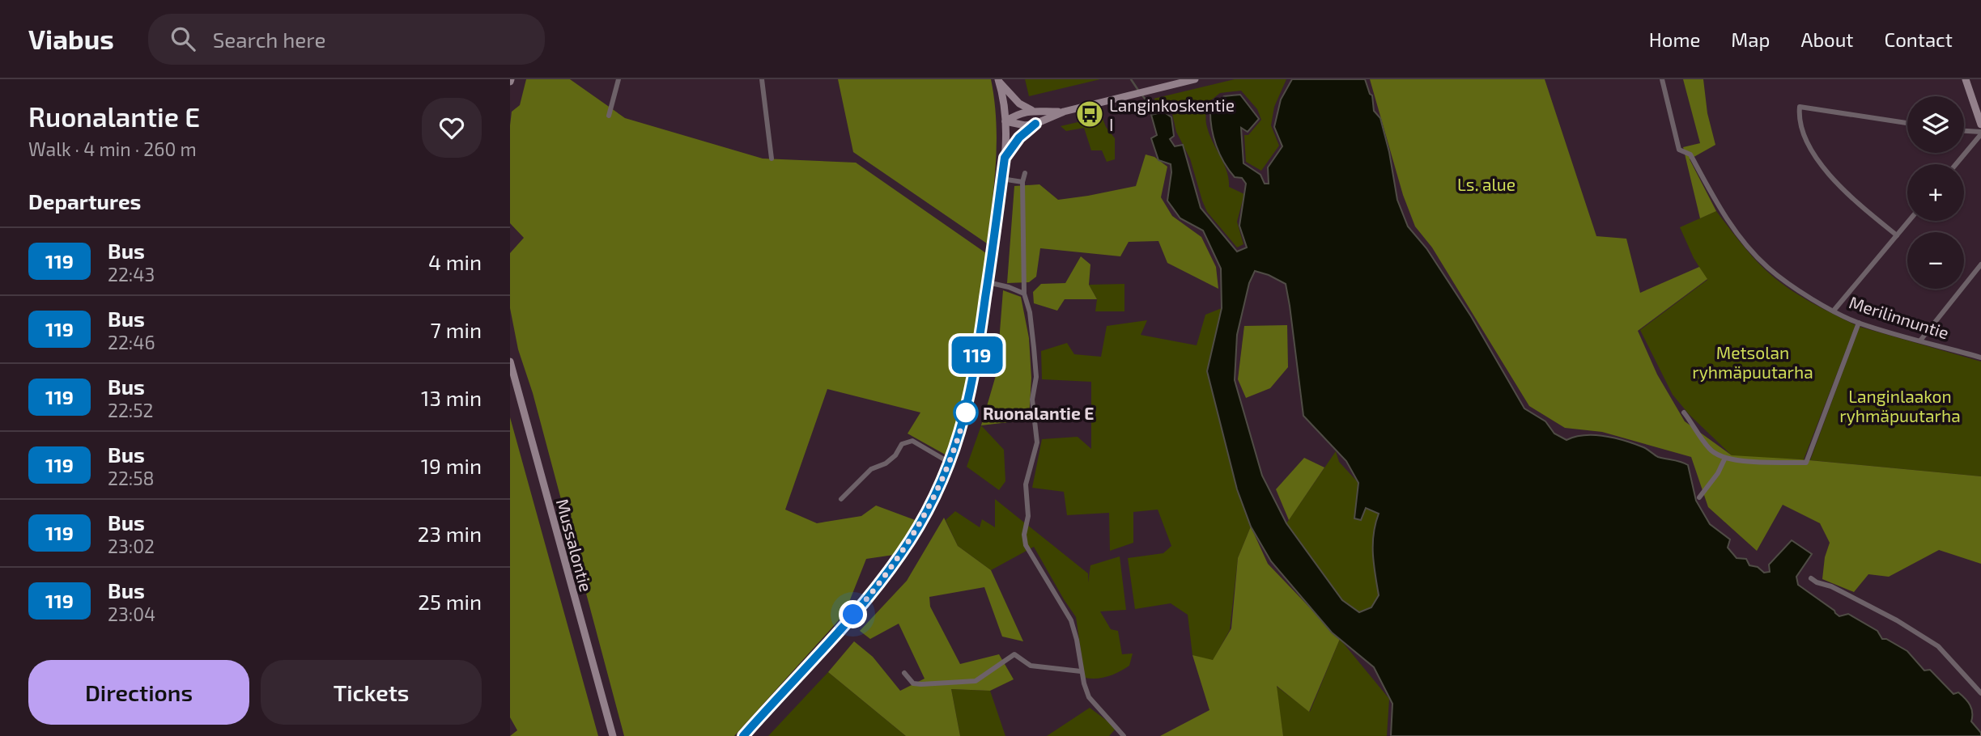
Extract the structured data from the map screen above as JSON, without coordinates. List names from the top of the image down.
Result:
{
  "streets": {
    "street": ["Merilinnuntie", "Mussalontie"]
  },
  "parks": ["Ls. alue", "Metsolan ryhmäpuutarha", "Langinlaakon ryhmäpuutarha"],
  "places": {
    "bus stop": ["Langinkoskentie I"],
    "other": ["Ruonalantie E"]
  },
  "lines": ["bus line 119"],
  "page": {
    "header": "Viabus",
    "search": "Search here",
    "nav": [
      "Home",
      "Map",
      "About",
      "Contact"
    ],
    "heading": [
      ["Ruonalantie E", "Walk · 4 min · 260 m"],
      "Departures"
    ],
    "on_map": "119",
    "map_buttons": ["+", "−"],
    "list": [
      {
        "mark": "119",
        "name": "Bus",
        "note": "22:43",
        "value": "4 min"
      },
      {
        "mark": "119",
        "name": "Bus",
        "note": "22:46",
        "value": "7 min"
      },
      {
        "mark": "119",
        "name": "Bus",
        "note": "22:52",
        "value": "13 min"
      },
      {
        "mark": "119",
        "name": "Bus",
        "note": "22:58",
        "value": "19 min"
      },
      {
        "mark": "119",
        "name": "Bus",
        "note": "23:02",
        "value": "23 min"
      },
      {
        "mark": "119",
        "name": "Bus",
        "note": "23:04",
        "value": "25 min"
      }
    ],
    "buttons": ["Directions", "Tickets"]
  }
}
